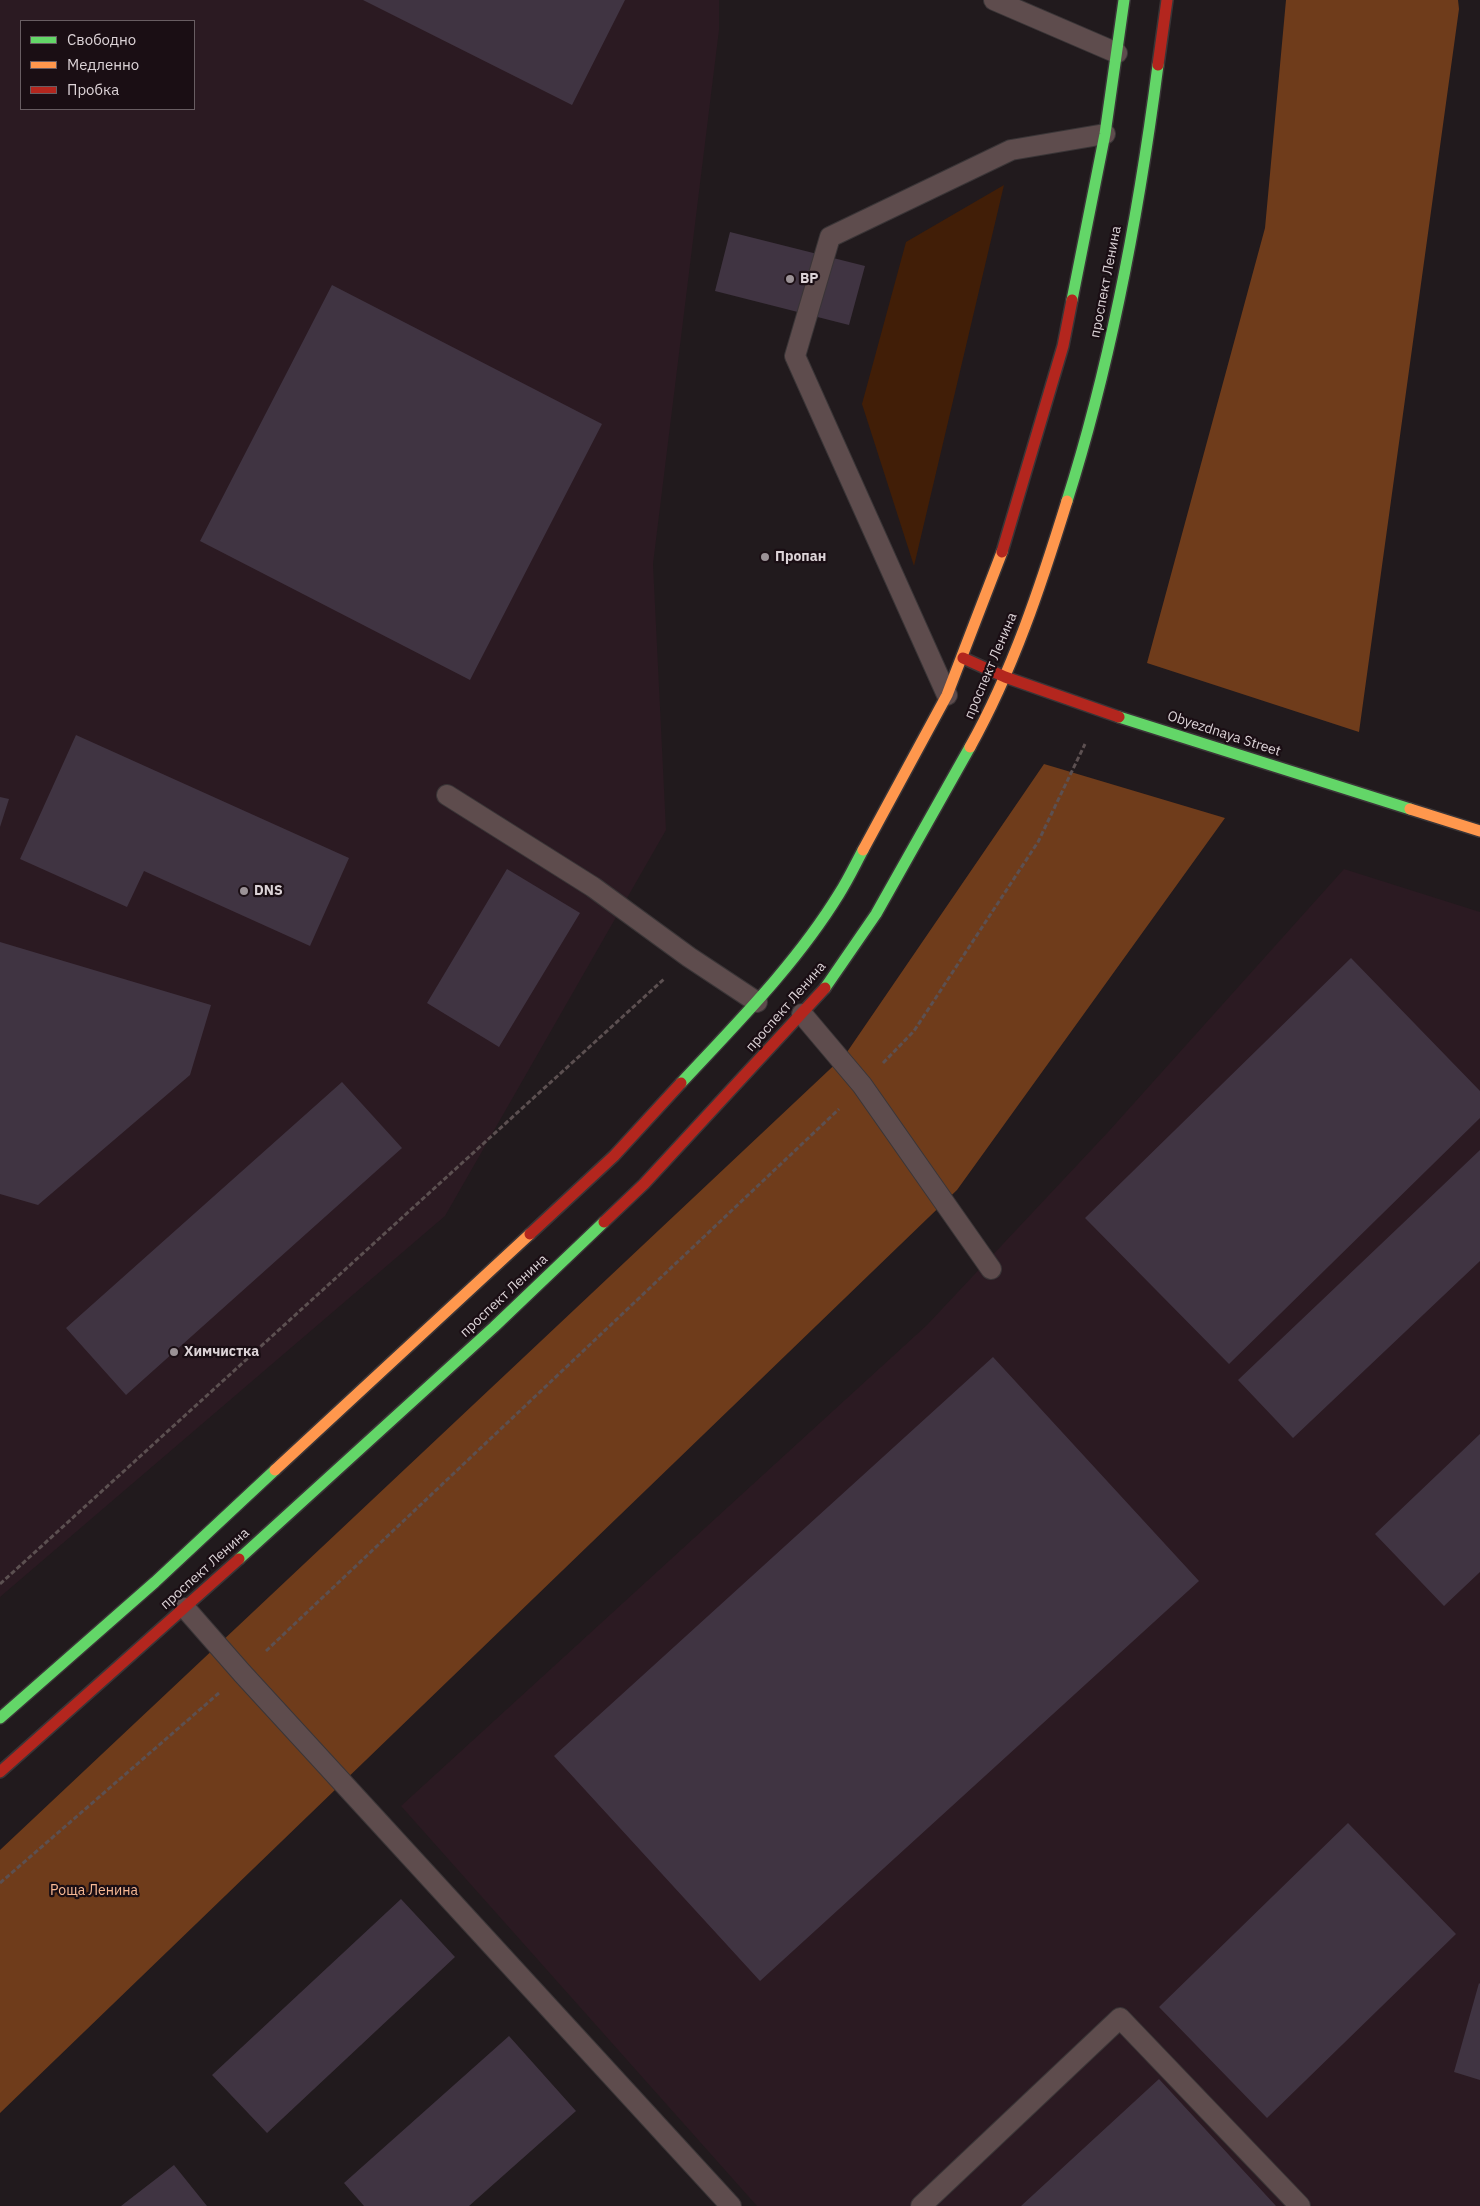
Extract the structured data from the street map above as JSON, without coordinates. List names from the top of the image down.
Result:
{
  "streets": {
    "main road": ["проспект Ленина", "Obyezdnaya Street"]
  },
  "crossings": [
    ["проспект Ленина", "Obyezdnaya Street"]
  ],
  "parks": ["Роща Ленина"],
  "places": [
    "BP",
    "Пропан",
    "DNS",
    "Химчистка"
  ],
  "legend": ["Свободно", "Медленно", "Пробка"]
}
